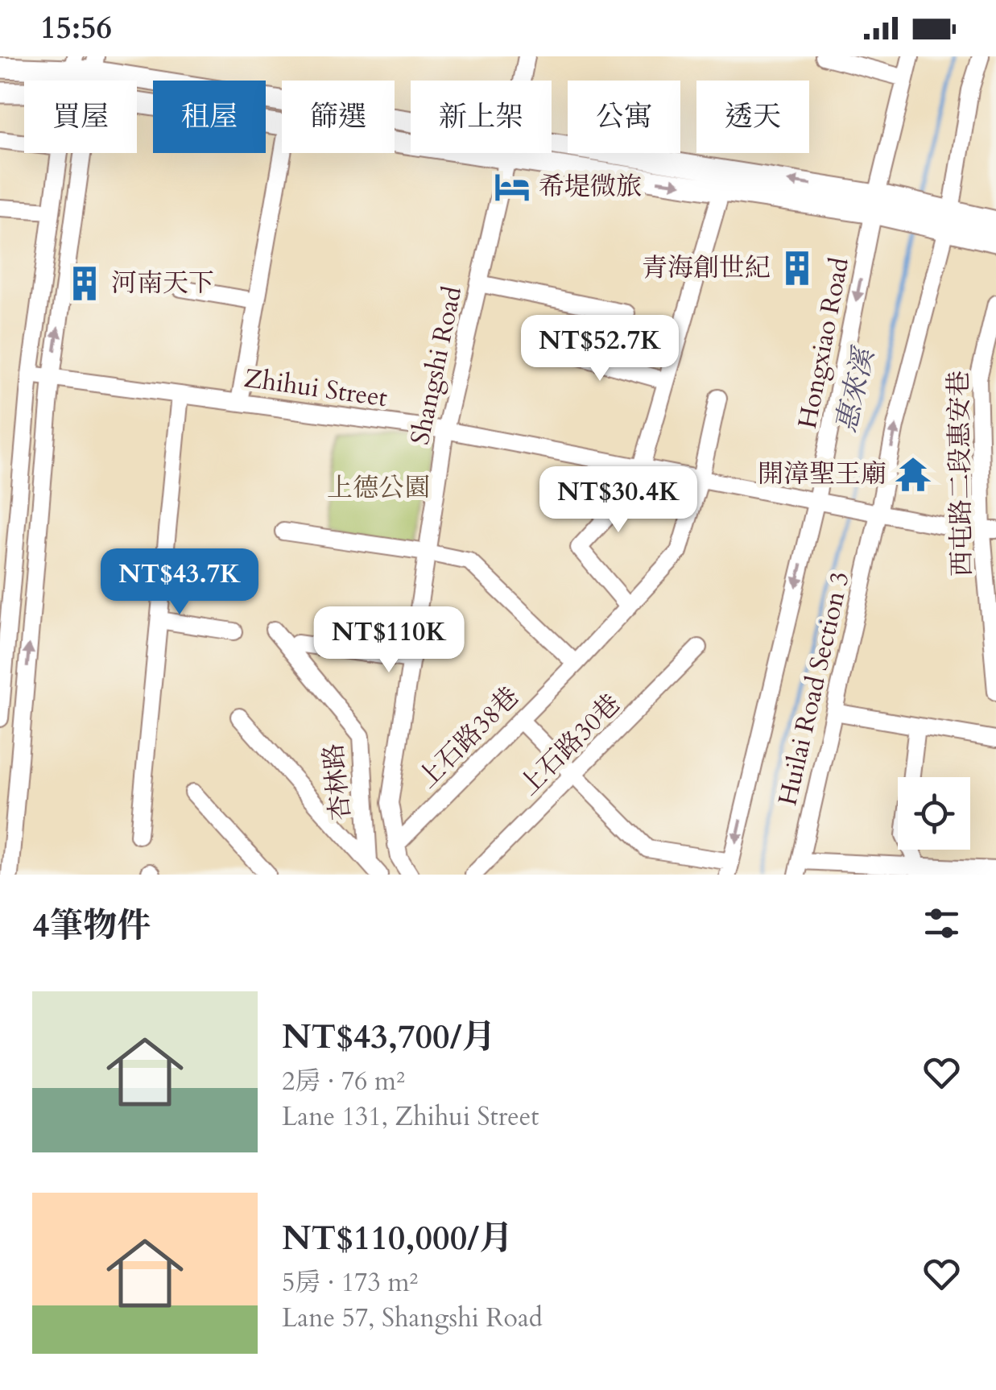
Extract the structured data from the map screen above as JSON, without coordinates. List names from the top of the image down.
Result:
{
  "streets": {
    "street": [
      "Hongxiao Road",
      "Shangshi Road",
      "Zhihui Street",
      "西屯路二段惠安巷",
      "Huilai Road Section 3",
      "上石路38巷",
      "上石路30巷",
      "杏林路"
    ]
  },
  "crossings": [
    ["Hongxiao Road", "Zhihui Street"],
    ["Shangshi Road", "Zhihui Street"],
    ["Shangshi Road", "上石路38巷"],
    ["Zhihui Street", "Huilai Road Section 3"],
    ["Zhihui Street", "上石路38巷"]
  ],
  "one_way": ["Hongxiao Road", "Huilai Road Section 3"],
  "water": ["惠來溪"],
  "parks": ["上德公園"],
  "places": {
    "hotel": ["希堤微旅"],
    "building": ["青海創世紀", "河南天下"],
    "temple": ["開漳聖王廟"]
  },
  "page": {
    "status": "15:56",
    "chip": [
      "買屋",
      "租屋",
      "篩選",
      "新上架",
      "公寓",
      "透天"
    ],
    "price": [
      "NT$52.7K",
      "NT$30.4K",
      "NT$43.7K",
      "NT$110K"
    ],
    "heading": "4筆物件",
    "list": [
      {
        "name": "NT$43,700/月",
        "note": "2房 · 76 m² · Lane 131, Zhihui Street"
      },
      {
        "name": "NT$110,000/月",
        "note": "5房 · 173 m² · Lane 57, Shangshi Road"
      }
    ]
  }
}
